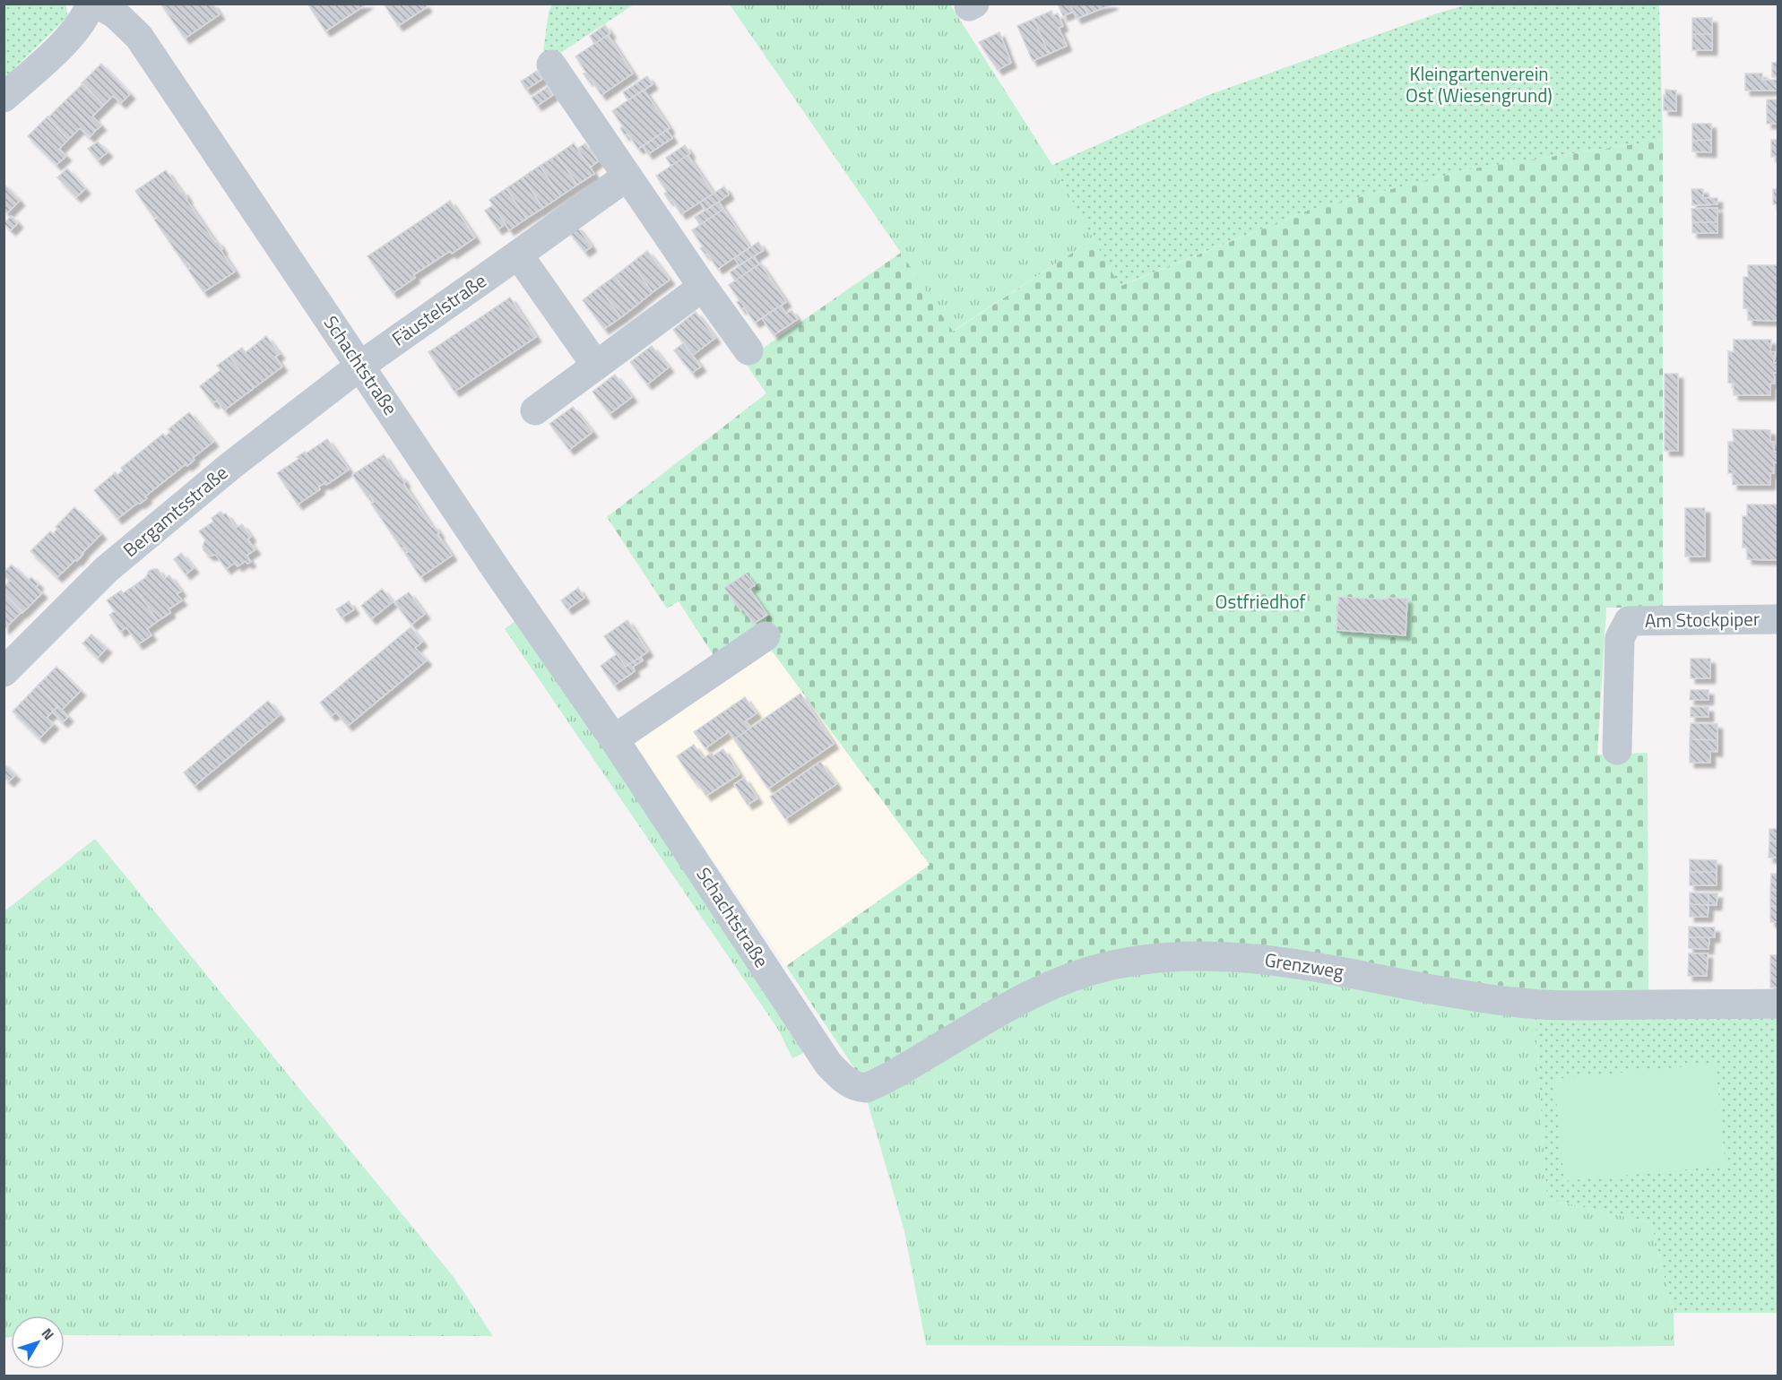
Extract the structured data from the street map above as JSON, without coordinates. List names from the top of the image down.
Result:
{
  "streets": {
    "street": [
      "Fäustelstraße",
      "Schachtstraße",
      "Bergamtsstraße",
      "Am Stockpiper",
      "Grenzweg"
    ]
  },
  "crossings": [
    ["Fäustelstraße", "Schachtstraße"],
    ["Fäustelstraße", "Bergamtsstraße"],
    ["Schachtstraße", "Bergamtsstraße"],
    ["Schachtstraße", "Grenzweg"]
  ],
  "parks": ["Kleingartenverein Ost (Wiesengrund)", "Ostfriedhof"],
  "north": "top right"
}
